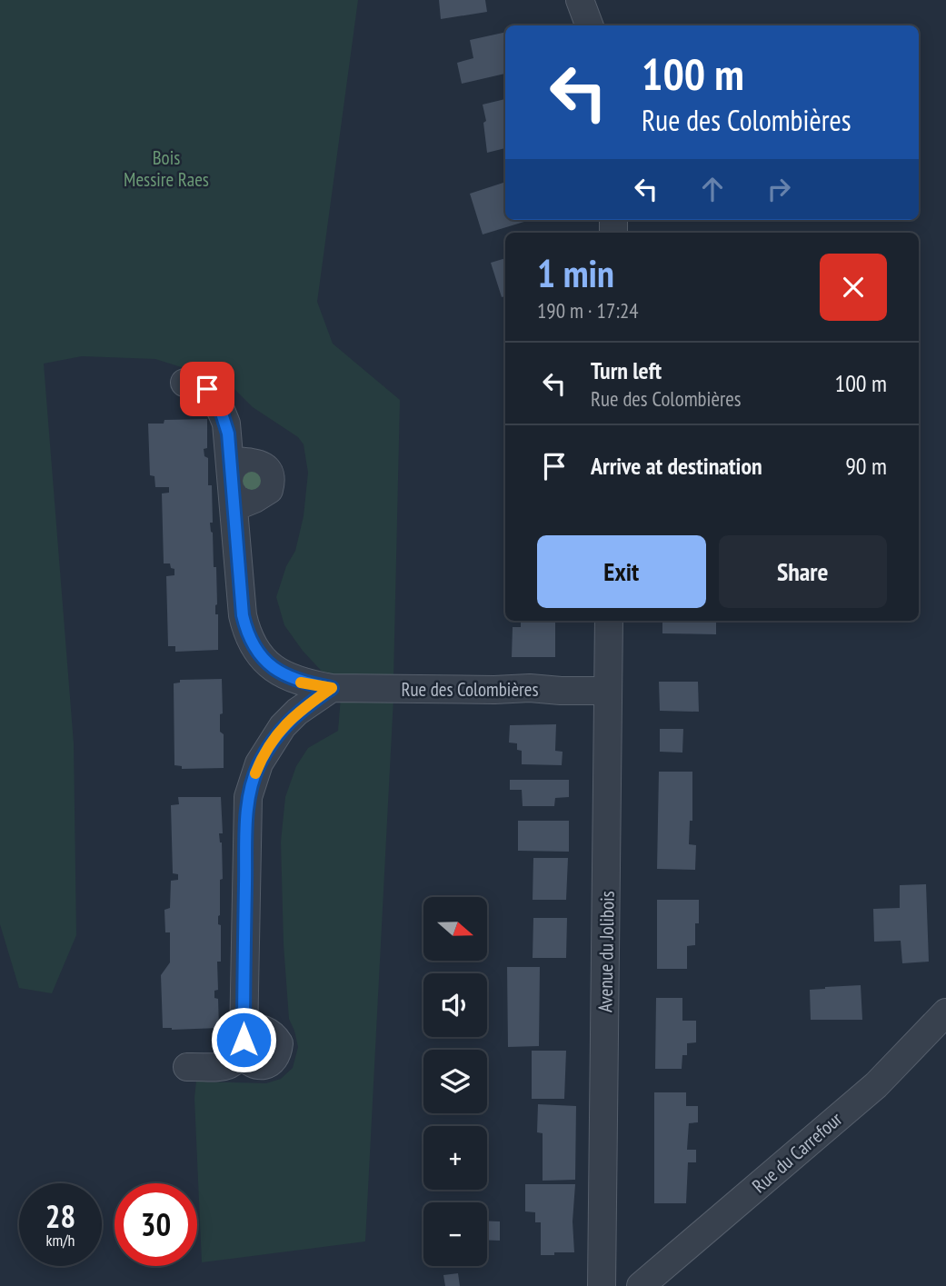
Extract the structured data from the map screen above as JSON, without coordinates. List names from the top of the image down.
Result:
{
  "streets": {
    "street": ["Rue des Colombières", "Avenue du Jolibois", "Rue du Carrefour"]
  },
  "crossings": [
    ["Rue des Colombières", "Avenue du Jolibois"]
  ],
  "parks": ["Bois Messire Raes"],
  "north": "right",
  "page": {
    "turn": ["100 m", "Rue des Colombières"],
    "heading": ["1 min", "190 m · 17:24"],
    "list": [
      {
        "name": "Turn left",
        "note": "Rue des Colombières",
        "value": "100 m"
      },
      {
        "name": "Arrive at destination",
        "value": "90 m"
      }
    ],
    "buttons": ["Exit", "Share"],
    "map_buttons": ["+", "−"],
    "speed": "28 km/h",
    "limit": "30"
  }
}
